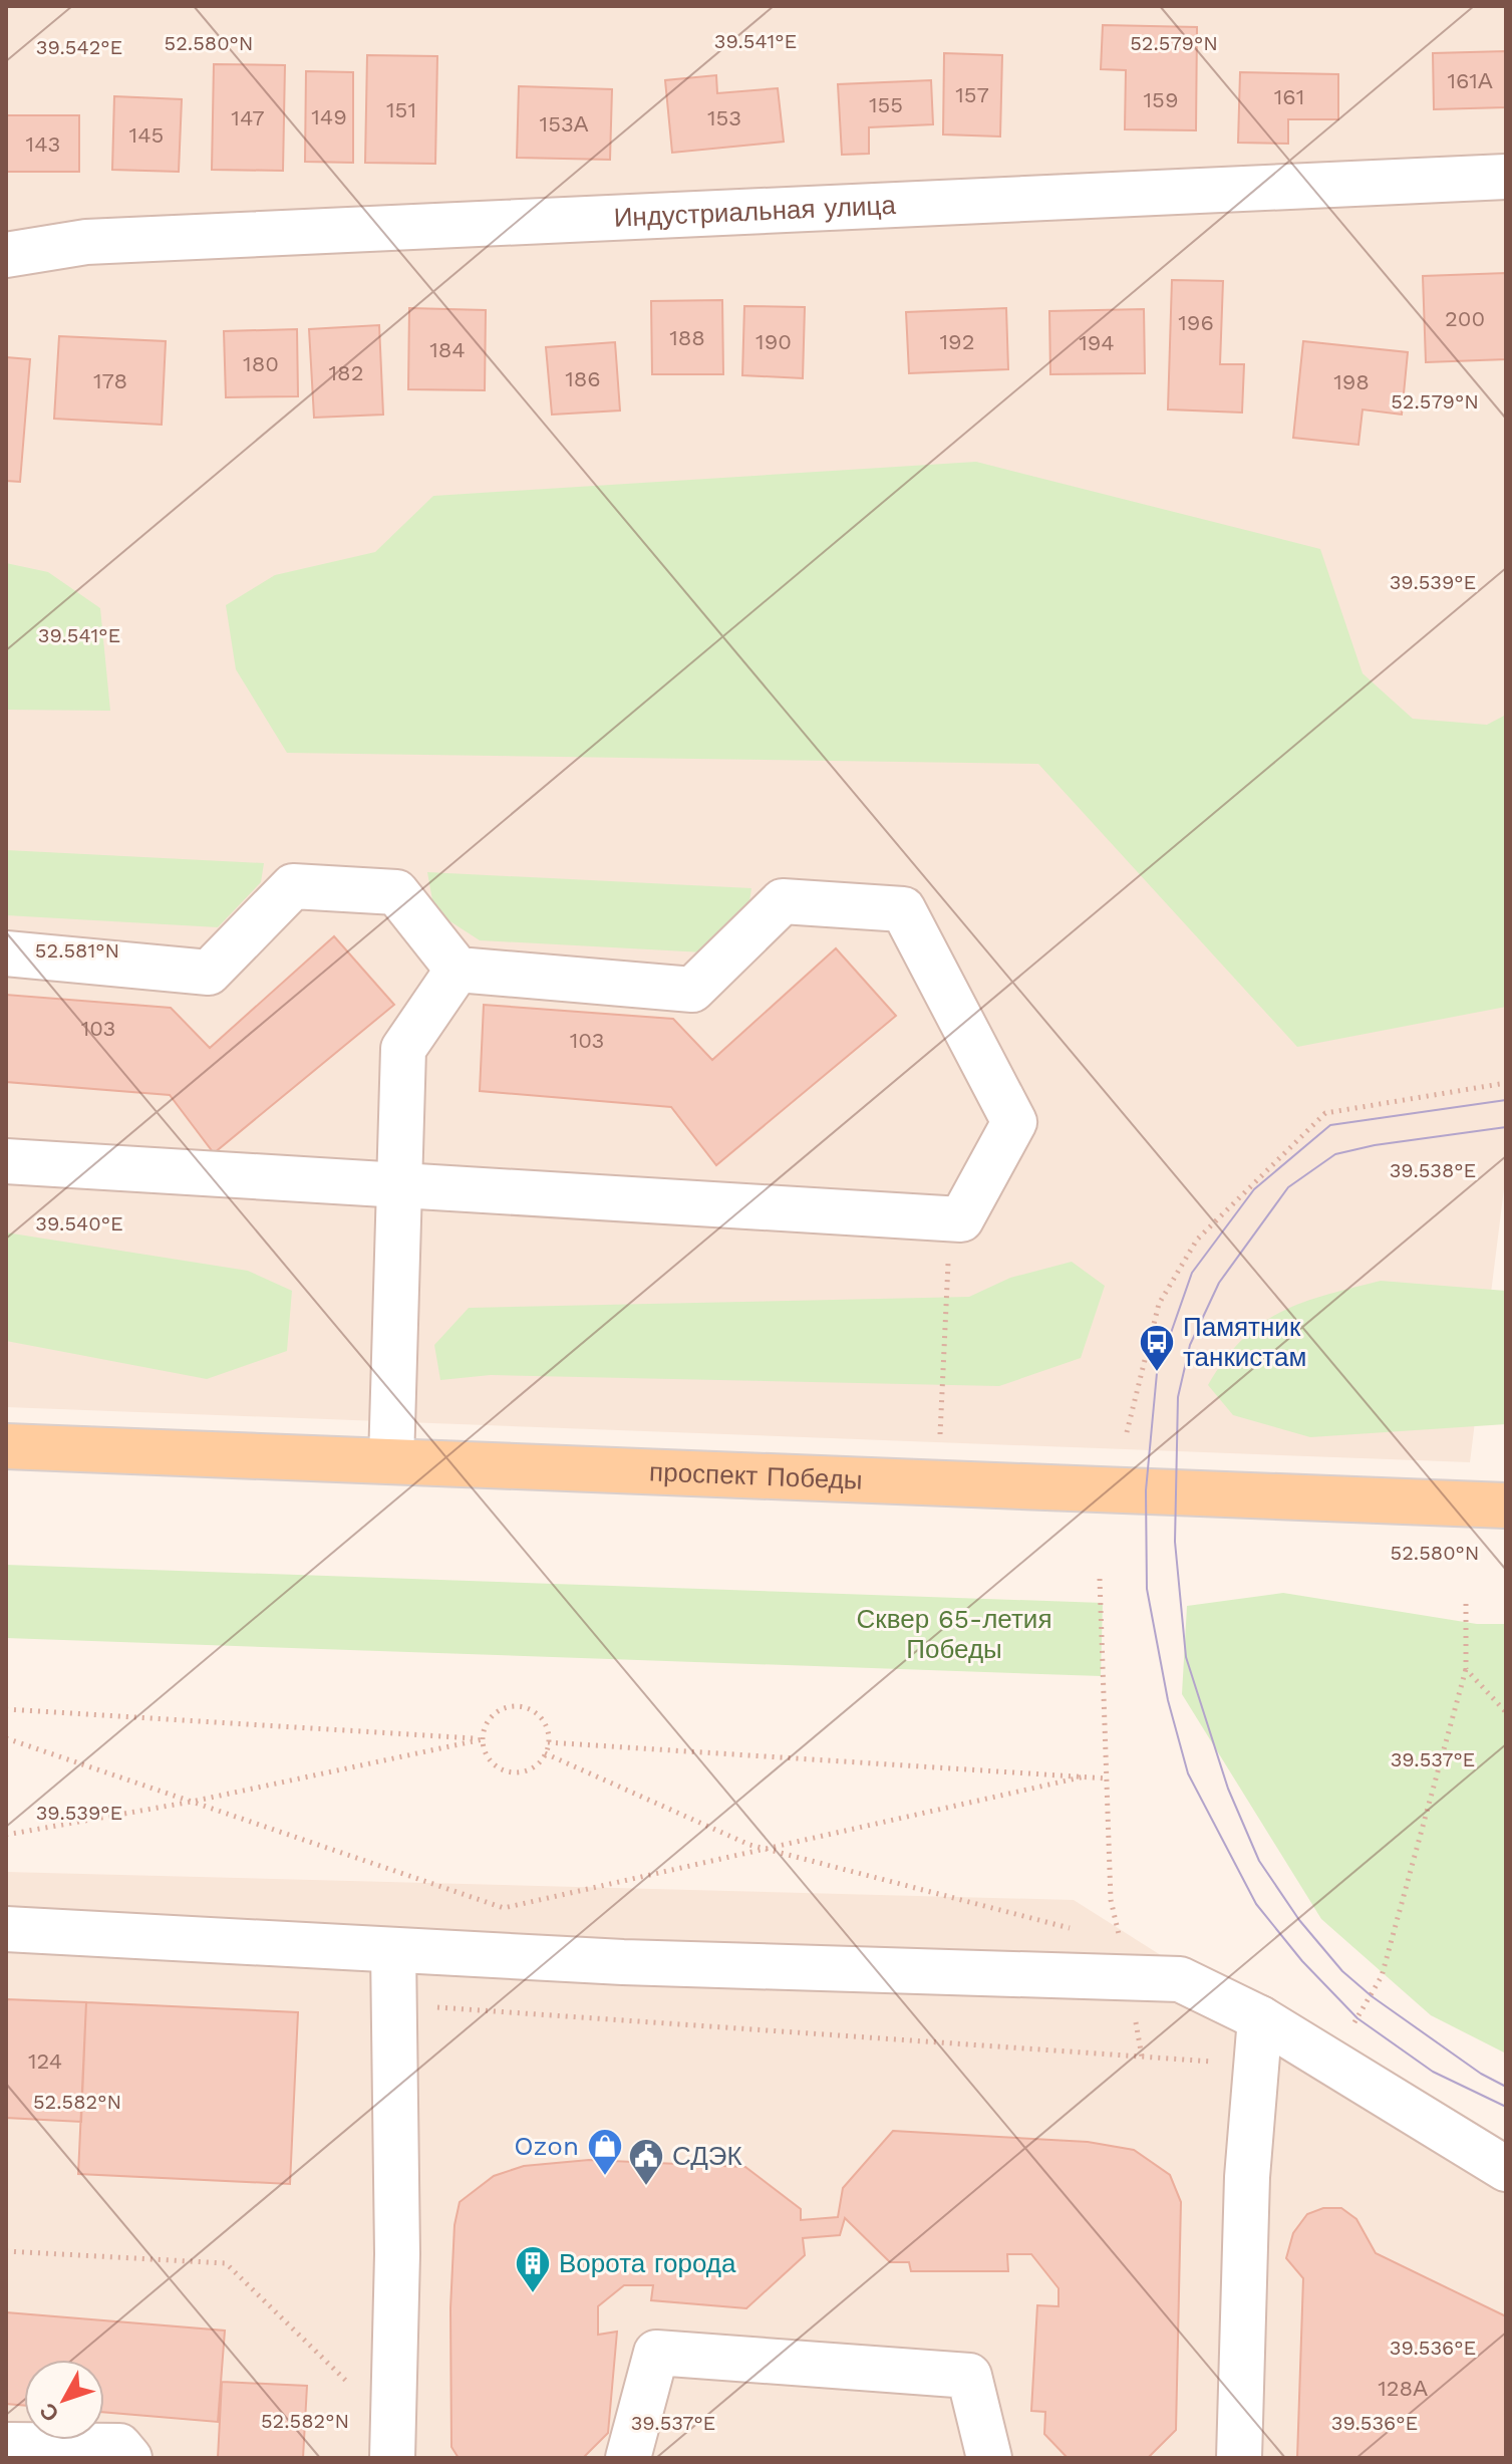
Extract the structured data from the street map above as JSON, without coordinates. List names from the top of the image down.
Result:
{
  "streets": {
    "main road": ["проспект Победы"],
    "street": ["Индустриальная улица"]
  },
  "parks": ["Сквер 65-летия Победы"],
  "places": {
    "bus stop": ["Памятник танкистам"],
    "shop": ["Ozon"],
    "public building": ["СДЭК"],
    "building": ["Ворота города"]
  },
  "house_numbers": [
    "161А",
    "157",
    "161",
    "159",
    "155",
    "151",
    "149",
    "147",
    "153",
    "153А",
    "145",
    "143",
    "200",
    "196",
    "188",
    "190",
    "192",
    "194",
    "184",
    "180",
    "182",
    "186",
    "178",
    "198",
    "103",
    "103",
    "124",
    "128А"
  ],
  "north": "bottom left",
  "coordinates": [
    "39.541°E",
    "52.580°N",
    "52.579°N",
    "39.542°E",
    "39.539°E",
    "52.581°N",
    "39.538°E",
    "39.540°E",
    "39.537°E",
    "52.582°N",
    "39.536°E"
  ]
}
